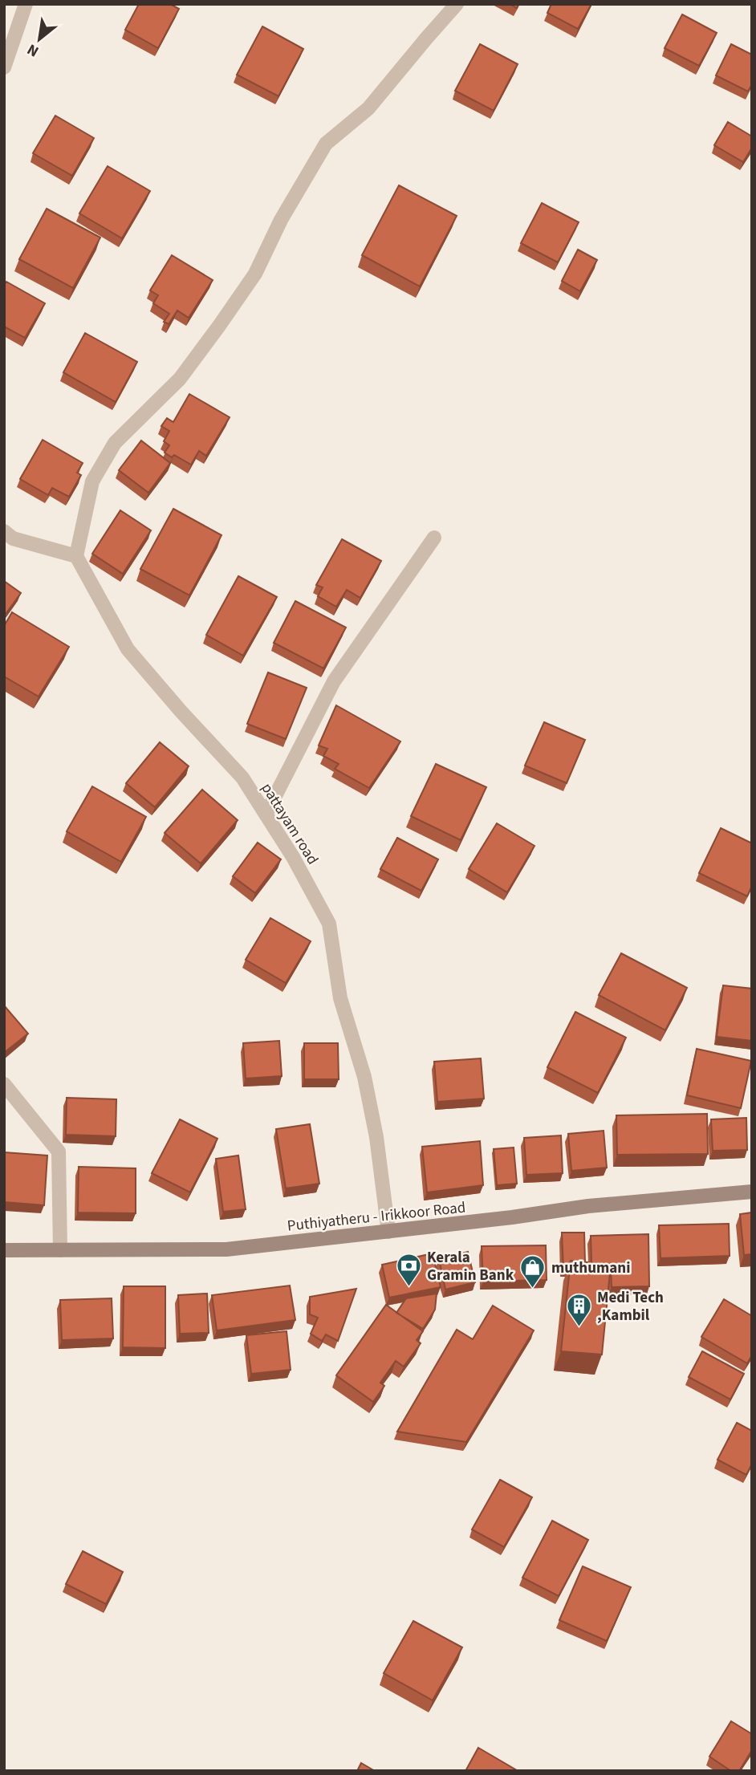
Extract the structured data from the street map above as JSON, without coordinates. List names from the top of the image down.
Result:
{
  "streets": {
    "main road": ["Puthiyatheru - Irikkoor Road"],
    "street": ["pattayam road"]
  },
  "crossings": [
    ["pattayam road", "Puthiyatheru - Irikkoor Road"]
  ],
  "places": {
    "bank": ["Kerala Gramin Bank"],
    "shop": ["muthumani"],
    "building": ["Medi Tech ,Kambil"]
  },
  "north": "bottom left"
}
